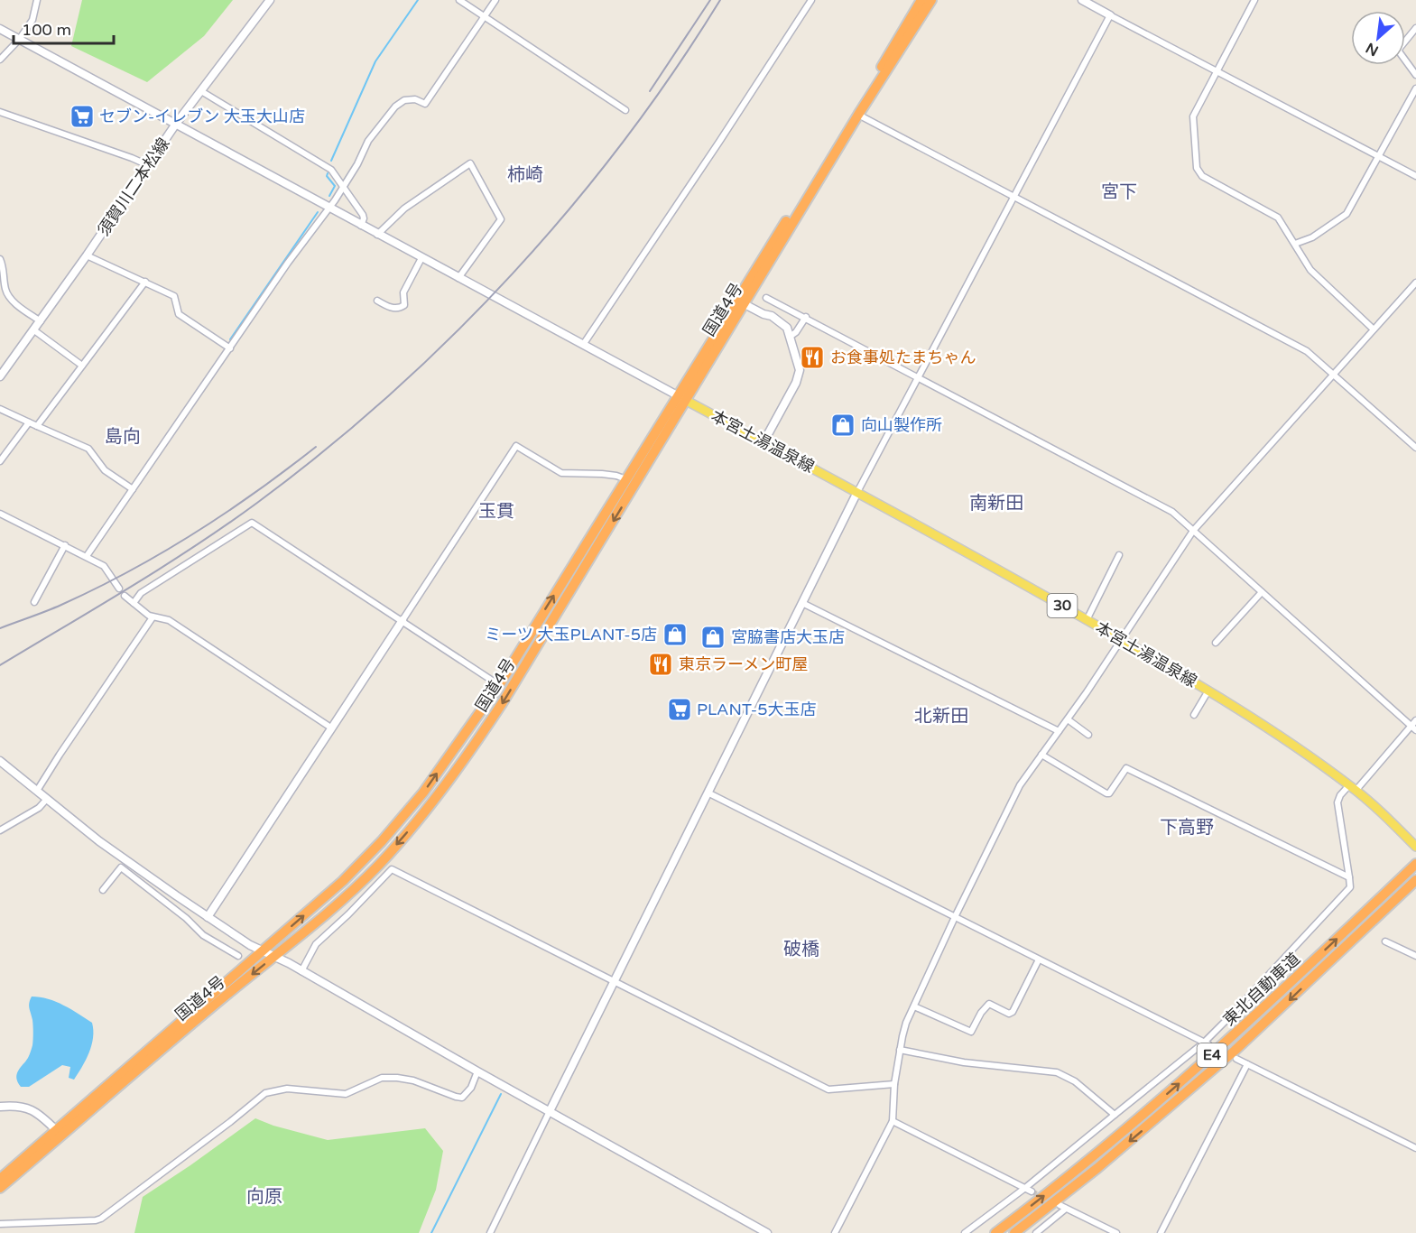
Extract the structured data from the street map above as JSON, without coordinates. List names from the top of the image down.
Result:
{
  "streets": {
    "highway": ["国道4号", "東北自動車道", "E4"],
    "main road": ["本宮土湯温泉線", "30"],
    "street": ["須賀川二本松線"]
  },
  "crossings": [
    ["国道4号", "本宮土湯温泉線"]
  ],
  "districts": [
    "柿崎",
    "宮下",
    "島向",
    "南新田",
    "玉貫",
    "北新田",
    "下高野",
    "破橋",
    "向原"
  ],
  "places": {
    "supermarket": ["セブン-イレブン 大玉大山店", "PLANT-5大玉店"],
    "restaurant": ["お食事処たまちゃん", "東京ラーメン町屋"],
    "shop": ["向山製作所", "ミーツ 大玉PLANT-5店", "宮脇書店大玉店"]
  },
  "scale_bar": "100 m",
  "north": "bottom left"
}
